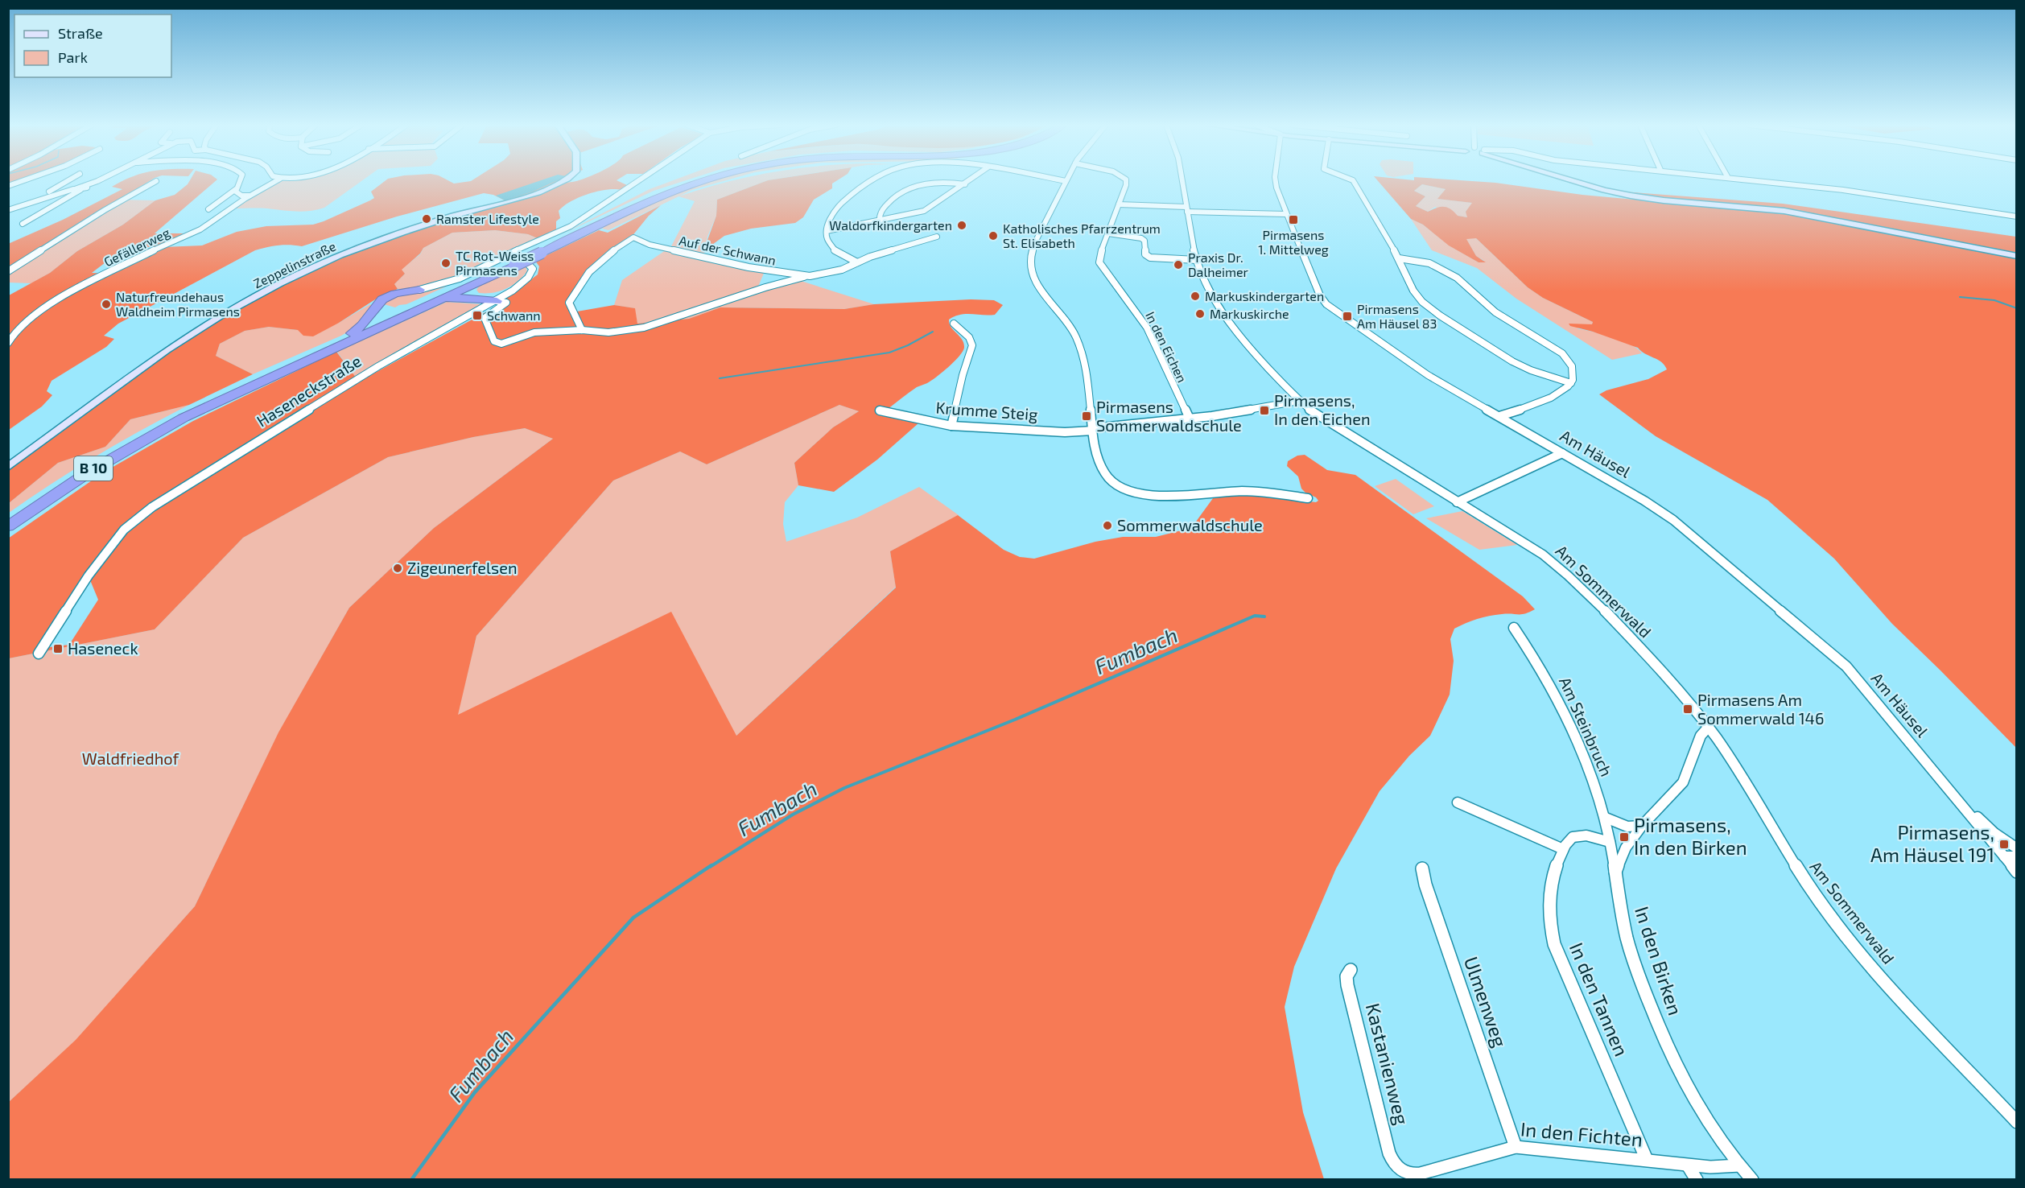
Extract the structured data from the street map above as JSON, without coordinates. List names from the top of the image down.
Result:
{
  "streets": {
    "highway": ["B 10"],
    "main road": ["Zeppelinstraße"],
    "street": [
      "Gefällerweg",
      "Auf der Schwann",
      "In den Eichen",
      "Haseneckstraße",
      "Krumme Steig",
      "Am Häusel",
      "Am Sommerwald",
      "Am Steinbruch",
      "In den Birken",
      "In den Tannen",
      "Ulmenweg",
      "Kastanienweg",
      "In den Fichten"
    ]
  },
  "crossings": [
    ["In den Eichen", "Krumme Steig"],
    ["Haseneckstraße", "B 10"],
    ["Krumme Steig", "Am Sommerwald"],
    ["Am Steinbruch", "In den Birken"],
    ["In den Birken", "In den Fichten"],
    ["In den Tannen", "In den Fichten"],
    ["Ulmenweg", "In den Fichten"],
    ["Kastanienweg", "In den Fichten"]
  ],
  "water": ["Fumbach"],
  "parks": ["Waldfriedhof"],
  "places": {
    "other": [
      "Ramster Lifestyle",
      "Waldorfkindergarten",
      "Katholisches Pfarrzentrum St. Elisabeth",
      "TC Rot-Weiss Pirmasens",
      "Praxis Dr. Dalheimer",
      "Markuskindergarten",
      "Naturfreundehaus Waldheim Pirmasens",
      "Markuskirche",
      "Sommerwaldschule",
      "Zigeunerfelsen"
    ],
    "transit": [
      "Pirmasens 1. Mittelweg",
      "Schwann",
      "Pirmasens Am Häusel 83",
      "Pirmasens, In den Eichen",
      "Pirmasens Sommerwaldschule",
      "Haseneck",
      "Pirmasens Am Sommerwald 146",
      "Pirmasens, In den Birken",
      "Pirmasens, Am Häusel 191"
    ]
  },
  "legend": ["Straße", "Park"]
}
